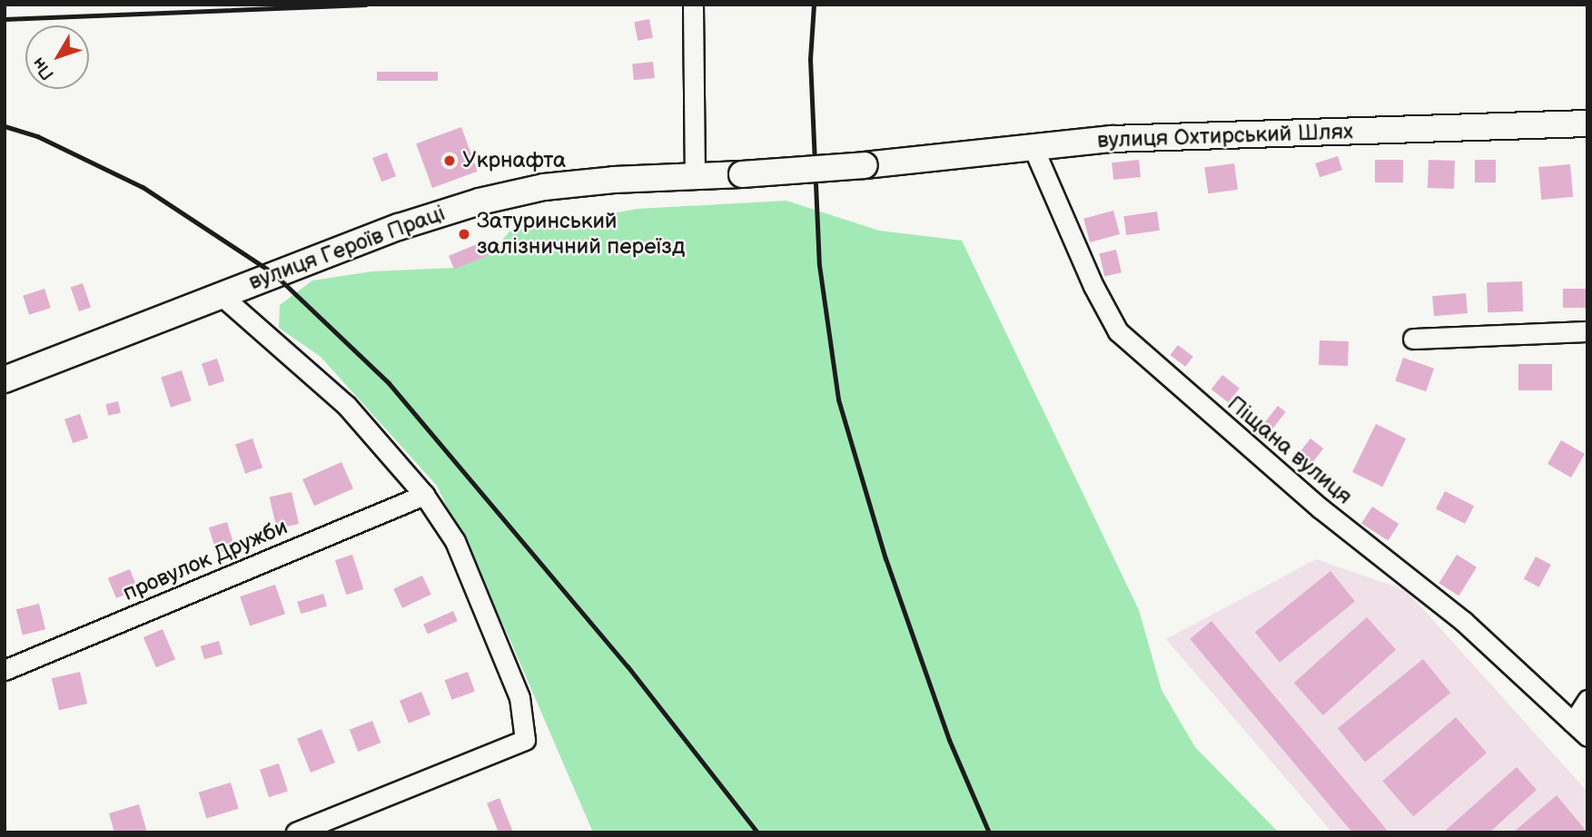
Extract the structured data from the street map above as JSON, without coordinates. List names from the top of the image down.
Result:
{
  "streets": {
    "main road": ["вулиця Охтирський Шлях", "вулиця Героїв Праці"],
    "street": ["Піщана вулиця", "провулок Дружби"]
  },
  "crossings": [
    ["вулиця Охтирський Шлях", "вулиця Героїв Праці"],
    ["вулиця Охтирський Шлях", "Піщана вулиця"]
  ],
  "places": ["Укрнафта", "Затуринський залізничний переїзд"],
  "north": "bottom left"
}
